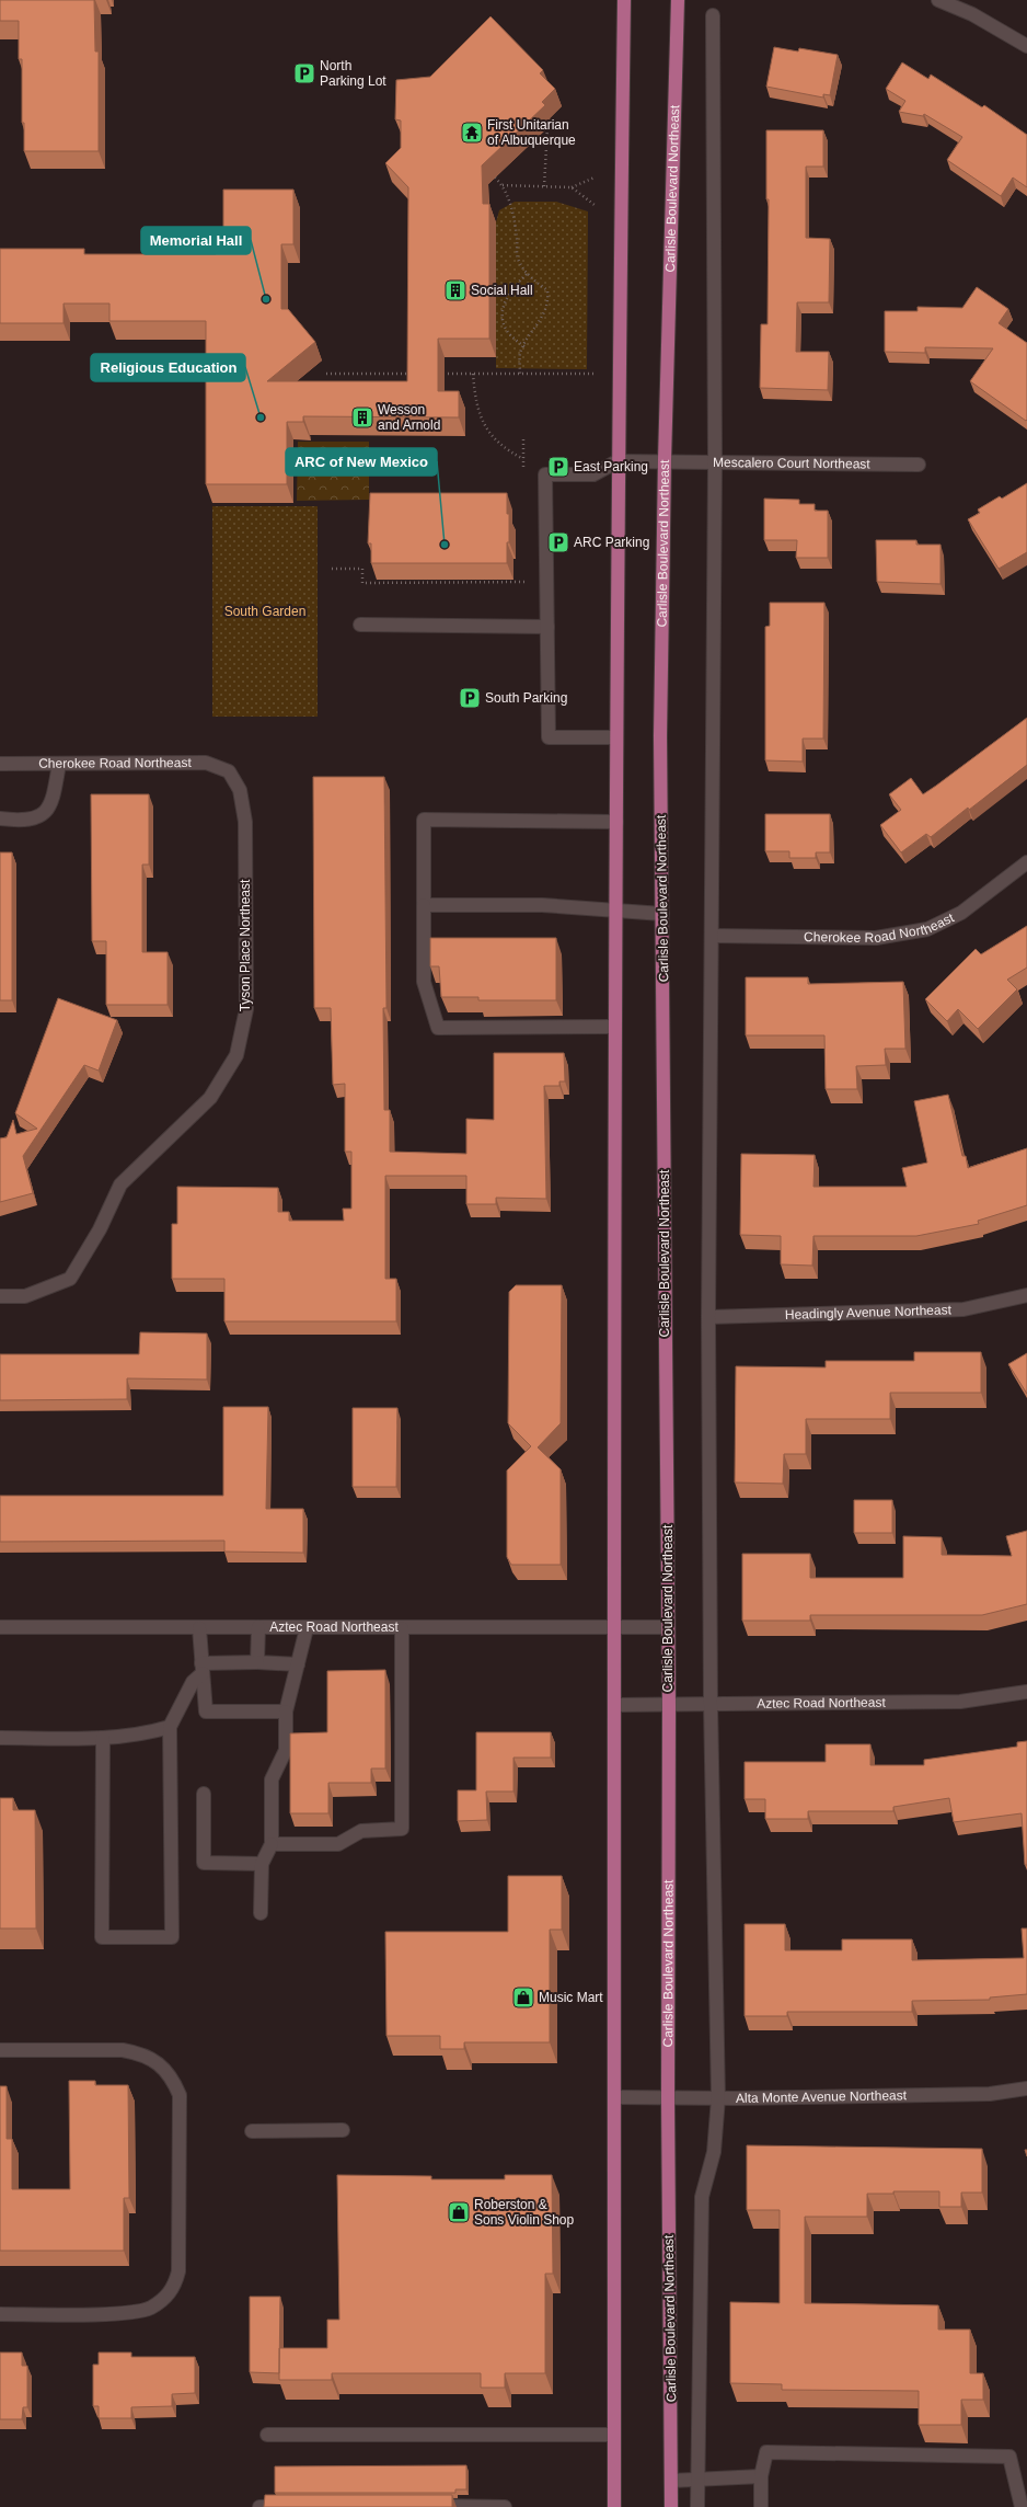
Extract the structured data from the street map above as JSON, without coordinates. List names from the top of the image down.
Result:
{
  "streets": {
    "main road": ["Carlisle Boulevard Northeast"],
    "street": [
      "Mescalero Court Northeast",
      "Cherokee Road Northeast",
      "Tyson Place Northeast",
      "Headingly Avenue Northeast",
      "Aztec Road Northeast",
      "Alta Monte Avenue Northeast"
    ]
  },
  "crossings": [
    ["Carlisle Boulevard Northeast", "Mescalero Court Northeast"],
    ["Carlisle Boulevard Northeast", "Aztec Road Northeast"],
    ["Carlisle Boulevard Northeast", "Alta Monte Avenue Northeast"],
    ["Cherokee Road Northeast", "Tyson Place Northeast"]
  ],
  "parks": ["South Garden"],
  "places": {
    "parking": [
      "North Parking Lot",
      "East Parking",
      "ARC Parking",
      "South Parking"
    ],
    "temple": ["First Unitarian of Albuquerque"],
    "building": ["Social Hall", "Wesson and Arnold"],
    "other": ["Memorial Hall", "Religious Education", "ARC of New Mexico"],
    "shop": ["Music Mart", "Roberston & Sons Violin Shop"]
  }
}
